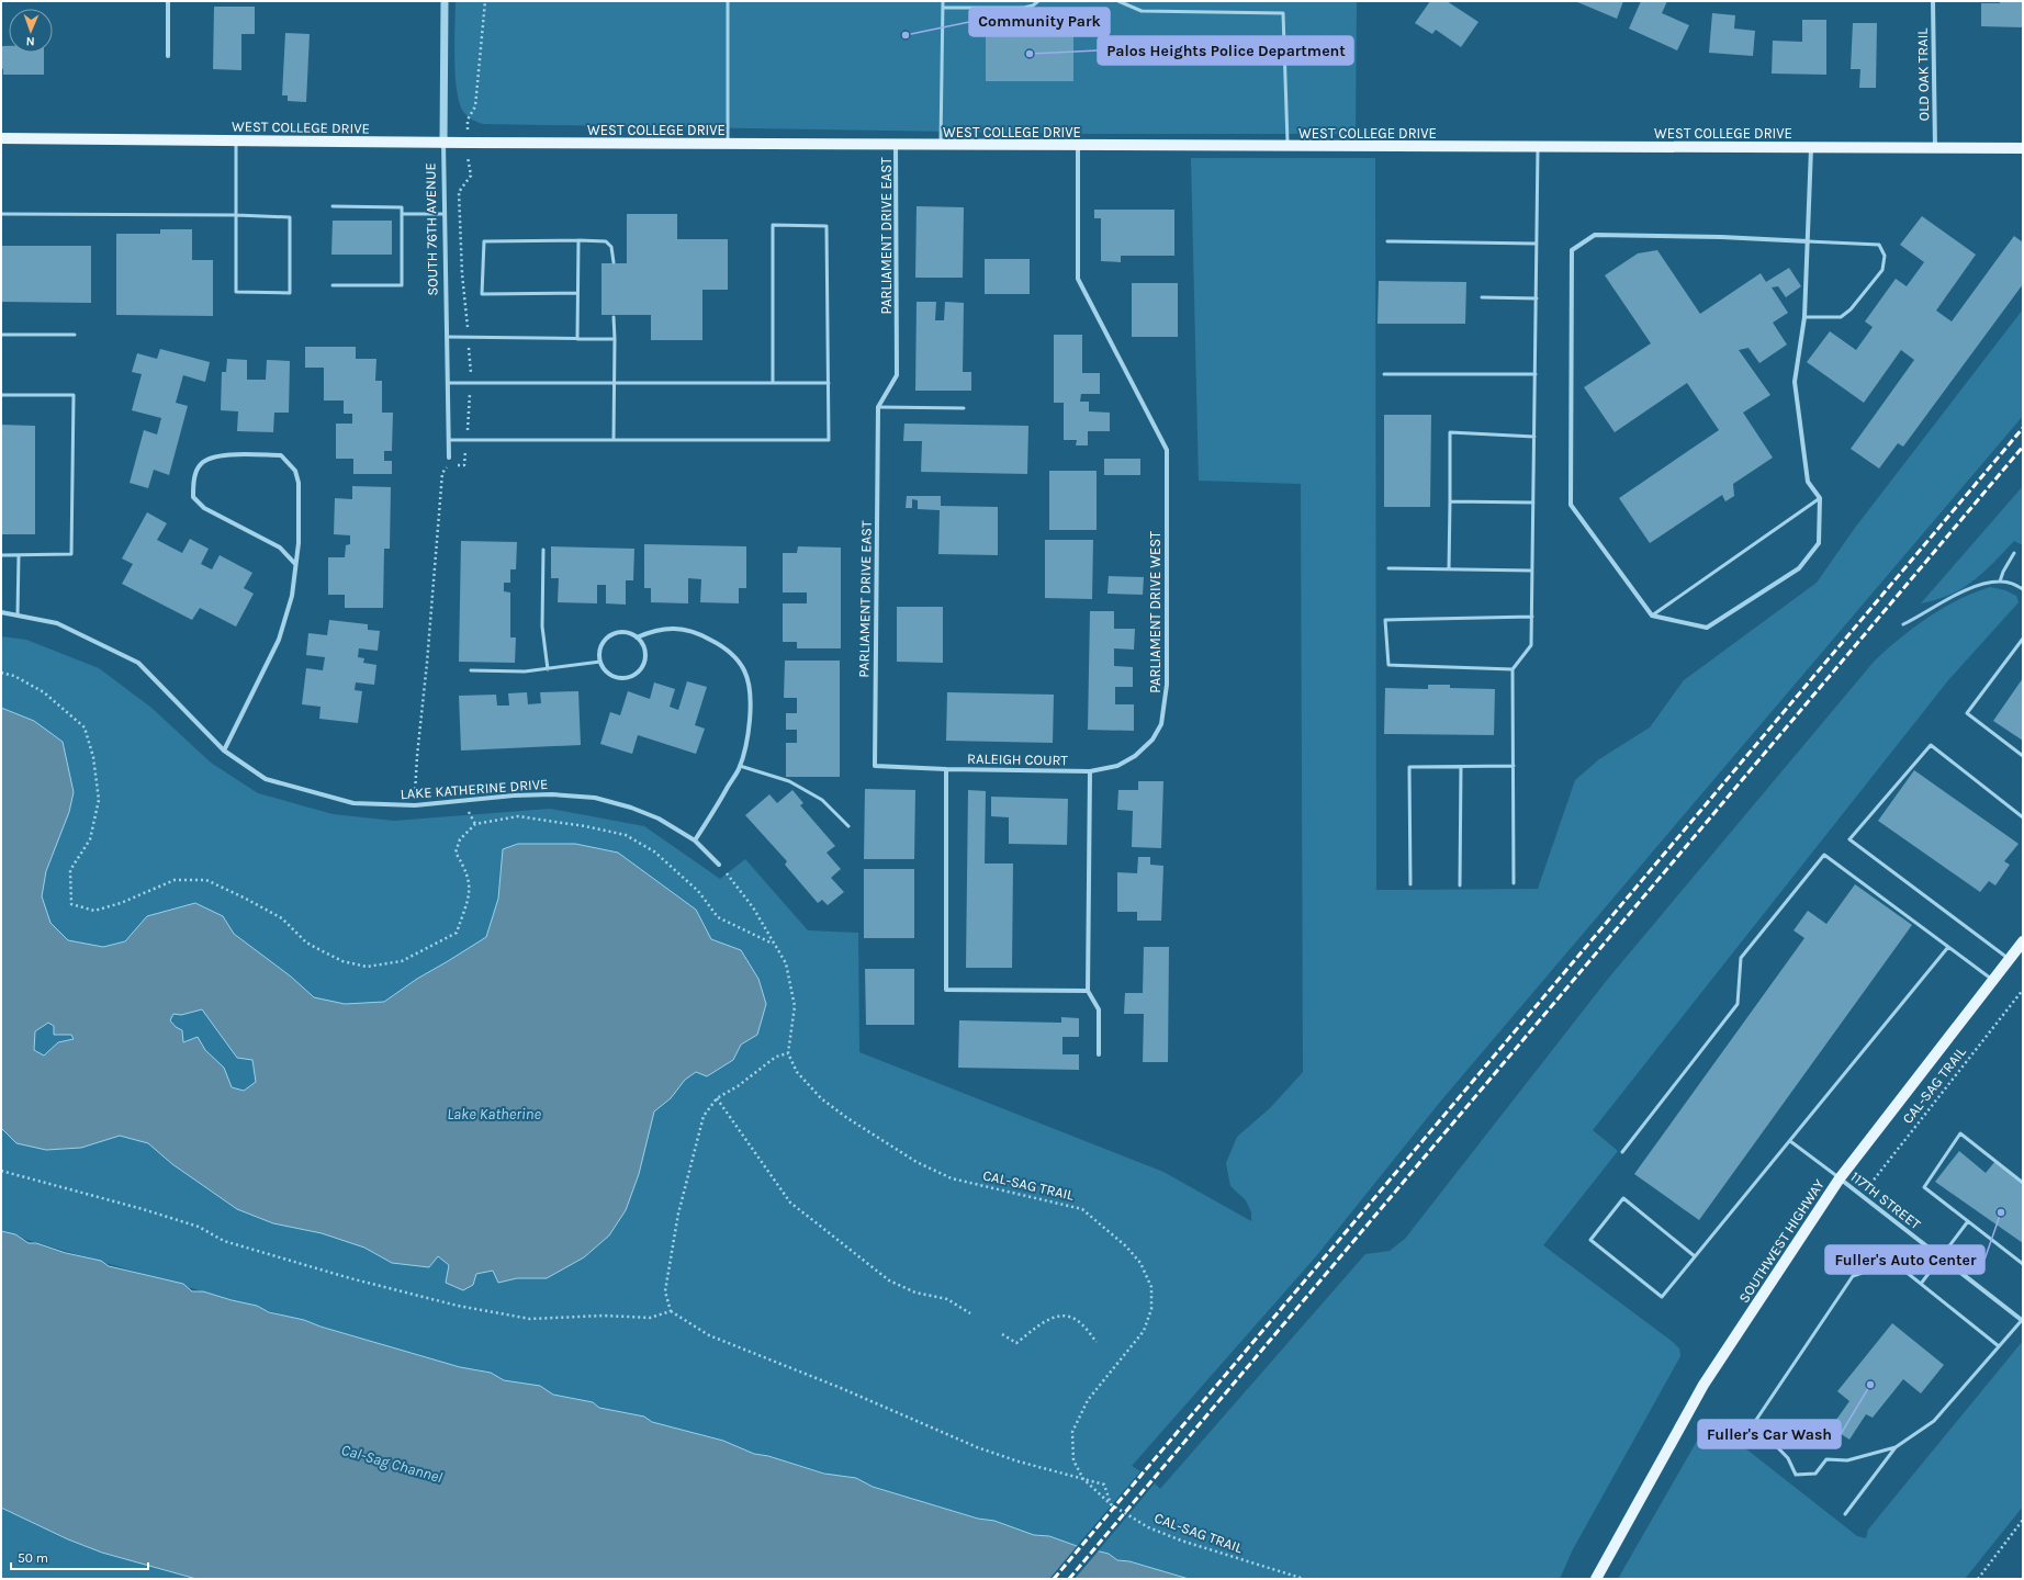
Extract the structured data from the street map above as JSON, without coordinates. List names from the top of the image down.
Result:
{
  "streets": {
    "main road": ["WEST COLLEGE DRIVE", "SOUTHWEST HIGHWAY"],
    "street": [
      "OLD OAK TRAIL",
      "SOUTH 76TH AVENUE",
      "PARLIAMENT DRIVE EAST",
      "PARLIAMENT DRIVE WEST",
      "RALEIGH COURT",
      "LAKE KATHERINE DRIVE",
      "117TH STREET"
    ],
    "path": ["CAL-SAG TRAIL"]
  },
  "crossings": [
    ["OLD OAK TRAIL", "WEST COLLEGE DRIVE"],
    ["WEST COLLEGE DRIVE", "SOUTH 76TH AVENUE"],
    ["WEST COLLEGE DRIVE", "PARLIAMENT DRIVE EAST"],
    ["WEST COLLEGE DRIVE", "PARLIAMENT DRIVE WEST"],
    ["PARLIAMENT DRIVE EAST", "RALEIGH COURT"],
    ["PARLIAMENT DRIVE WEST", "RALEIGH COURT"],
    ["CAL-SAG TRAIL", "117TH STREET"],
    ["117TH STREET", "SOUTHWEST HIGHWAY"]
  ],
  "water": ["Lake Katherine", "Cal-Sag Channel"],
  "places": [
    "Community Park",
    "Palos Heights Police Department",
    "Fuller's Auto Center",
    "Fuller's Car Wash"
  ],
  "scale_bar": "50 m",
  "north": "bottom"
}
